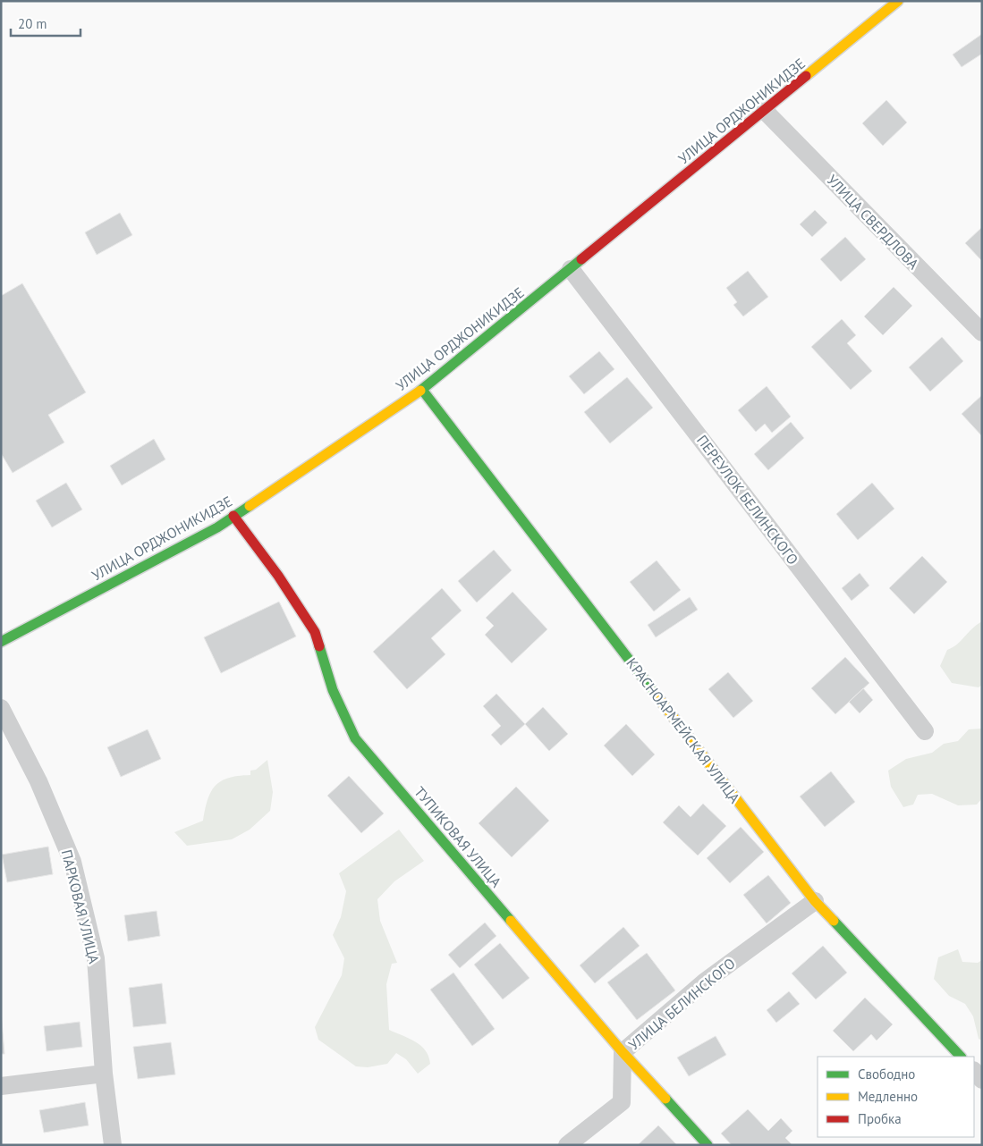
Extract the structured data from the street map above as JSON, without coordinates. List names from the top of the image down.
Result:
{
  "streets": {
    "street": [
      "УЛИЦА ОРДЖОНИКИДЗЕ",
      "УЛИЦА СВЕРДЛОВА",
      "ПЕРЕУЛОК БЕЛИНСКОГО",
      "КРАСНОАРМЕЙСКАЯ УЛИЦА",
      "ТУПИКОВАЯ УЛИЦА",
      "ПАРКОВАЯ УЛИЦА",
      "УЛИЦА БЕЛИНСКОГО"
    ]
  },
  "crossings": [
    ["УЛИЦА ОРДЖОНИКИДЗЕ", "УЛИЦА СВЕРДЛОВА"],
    ["УЛИЦА ОРДЖОНИКИДЗЕ", "ПЕРЕУЛОК БЕЛИНСКОГО"],
    ["УЛИЦА ОРДЖОНИКИДЗЕ", "КРАСНОАРМЕЙСКАЯ УЛИЦА"],
    ["УЛИЦА ОРДЖОНИКИДЗЕ", "ТУПИКОВАЯ УЛИЦА"],
    ["КРАСНОАРМЕЙСКАЯ УЛИЦА", "УЛИЦА БЕЛИНСКОГО"],
    ["ТУПИКОВАЯ УЛИЦА", "УЛИЦА БЕЛИНСКОГО"]
  ],
  "legend": ["Свободно", "Медленно", "Пробка"],
  "scale_bar": "20 m"
}
